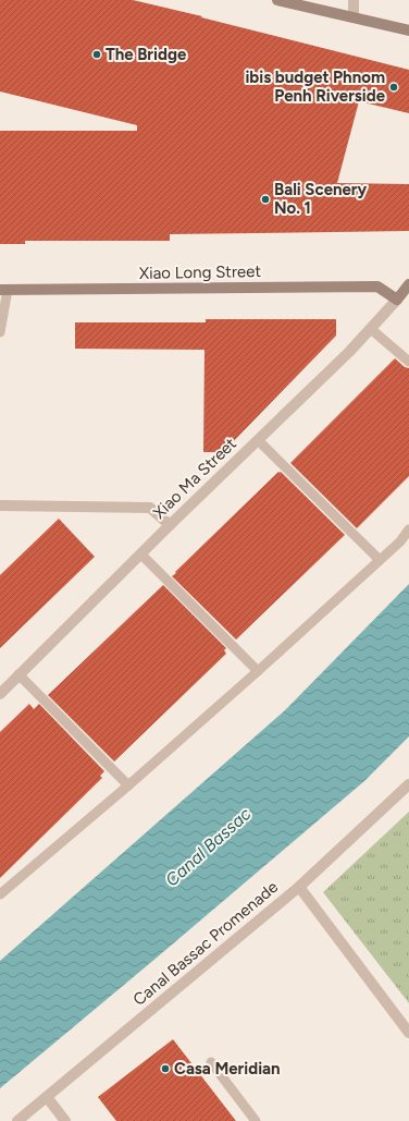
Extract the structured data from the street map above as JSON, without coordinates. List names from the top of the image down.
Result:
{
  "streets": {
    "main road": ["Xiao Long Street", "Xiao Ma Street"],
    "street": ["Canal Bassac Promenade"]
  },
  "crossings": [
    ["Xiao Long Street", "Xiao Ma Street"]
  ],
  "water": ["Canal Bassac"],
  "places": [
    "The Bridge",
    "ibis budget Phnom Penh Riverside",
    "Bali Scenery No. 1",
    "Casa Meridian"
  ]
}
